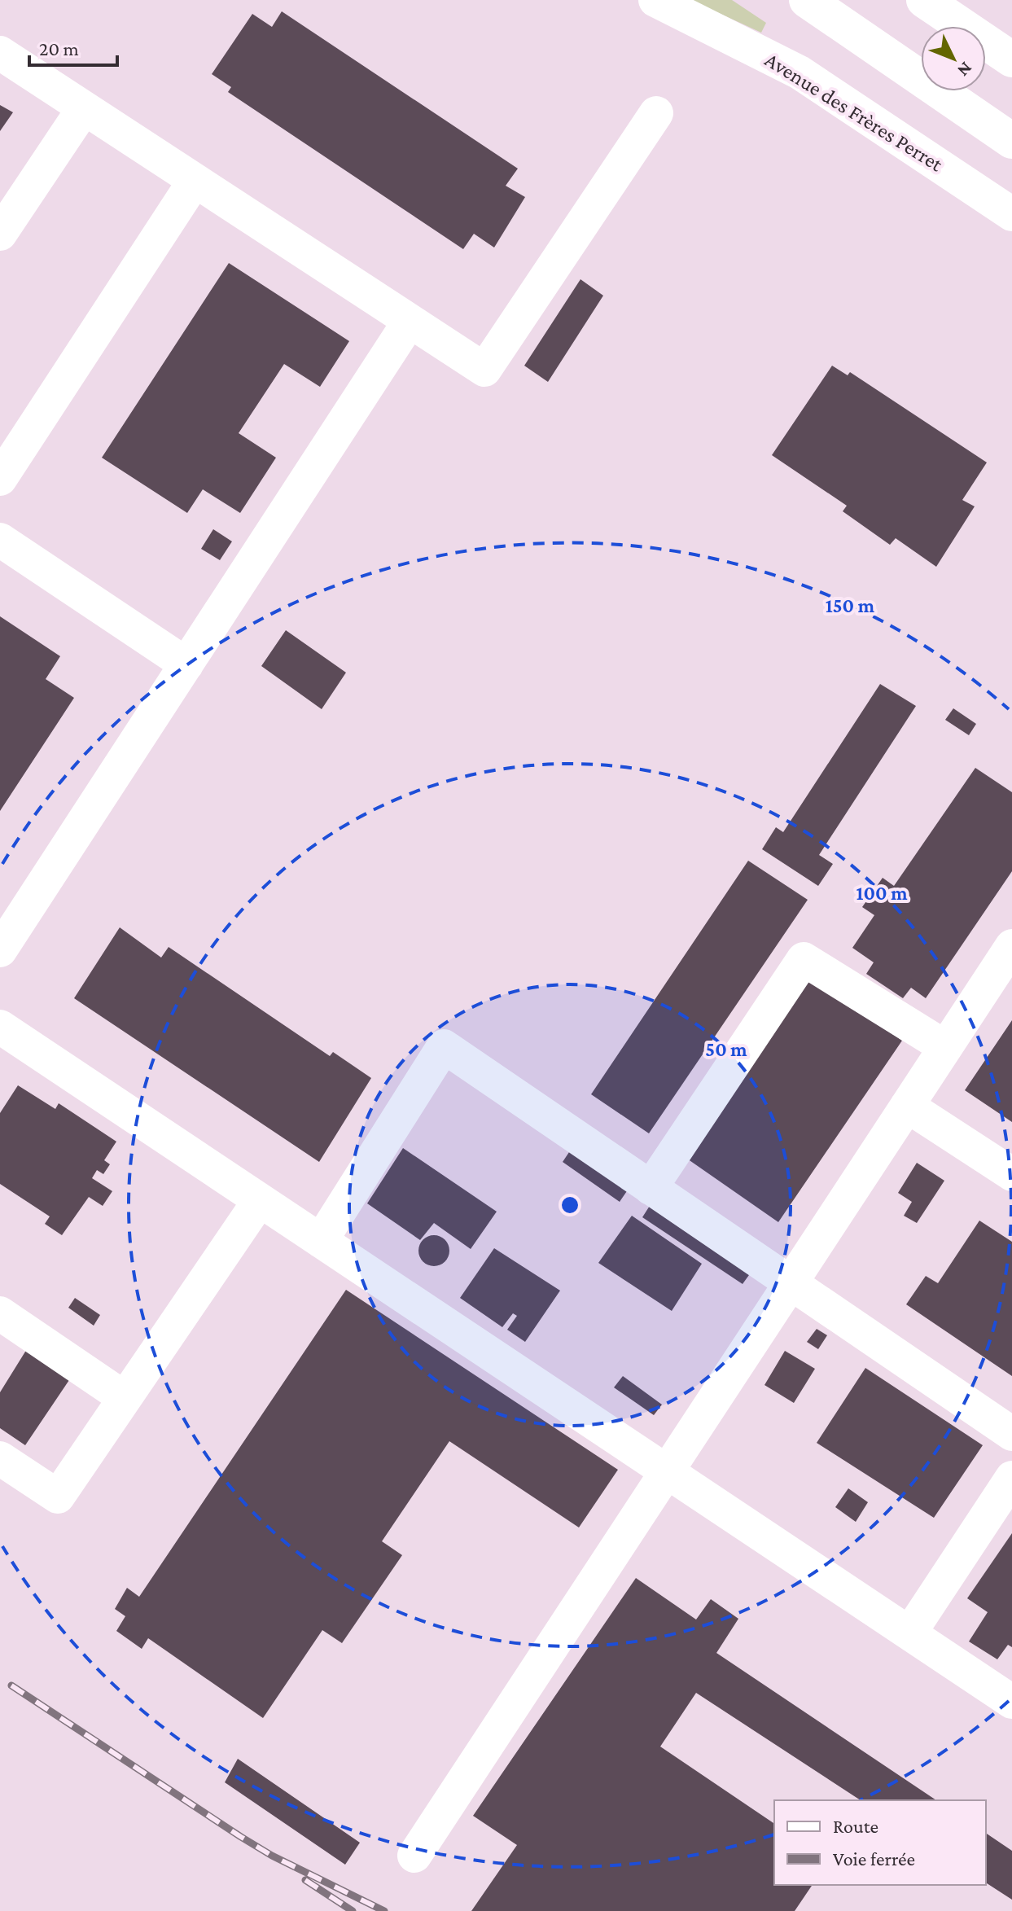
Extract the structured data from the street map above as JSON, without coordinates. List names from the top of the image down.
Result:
{
  "streets": {
    "street": ["Avenue des Frères Perret"]
  },
  "legend": ["Route", "Voie ferrée"],
  "scale_bar": "20 m",
  "north": "bottom right",
  "rings": ["150 m", "100 m", "50 m"]
}
